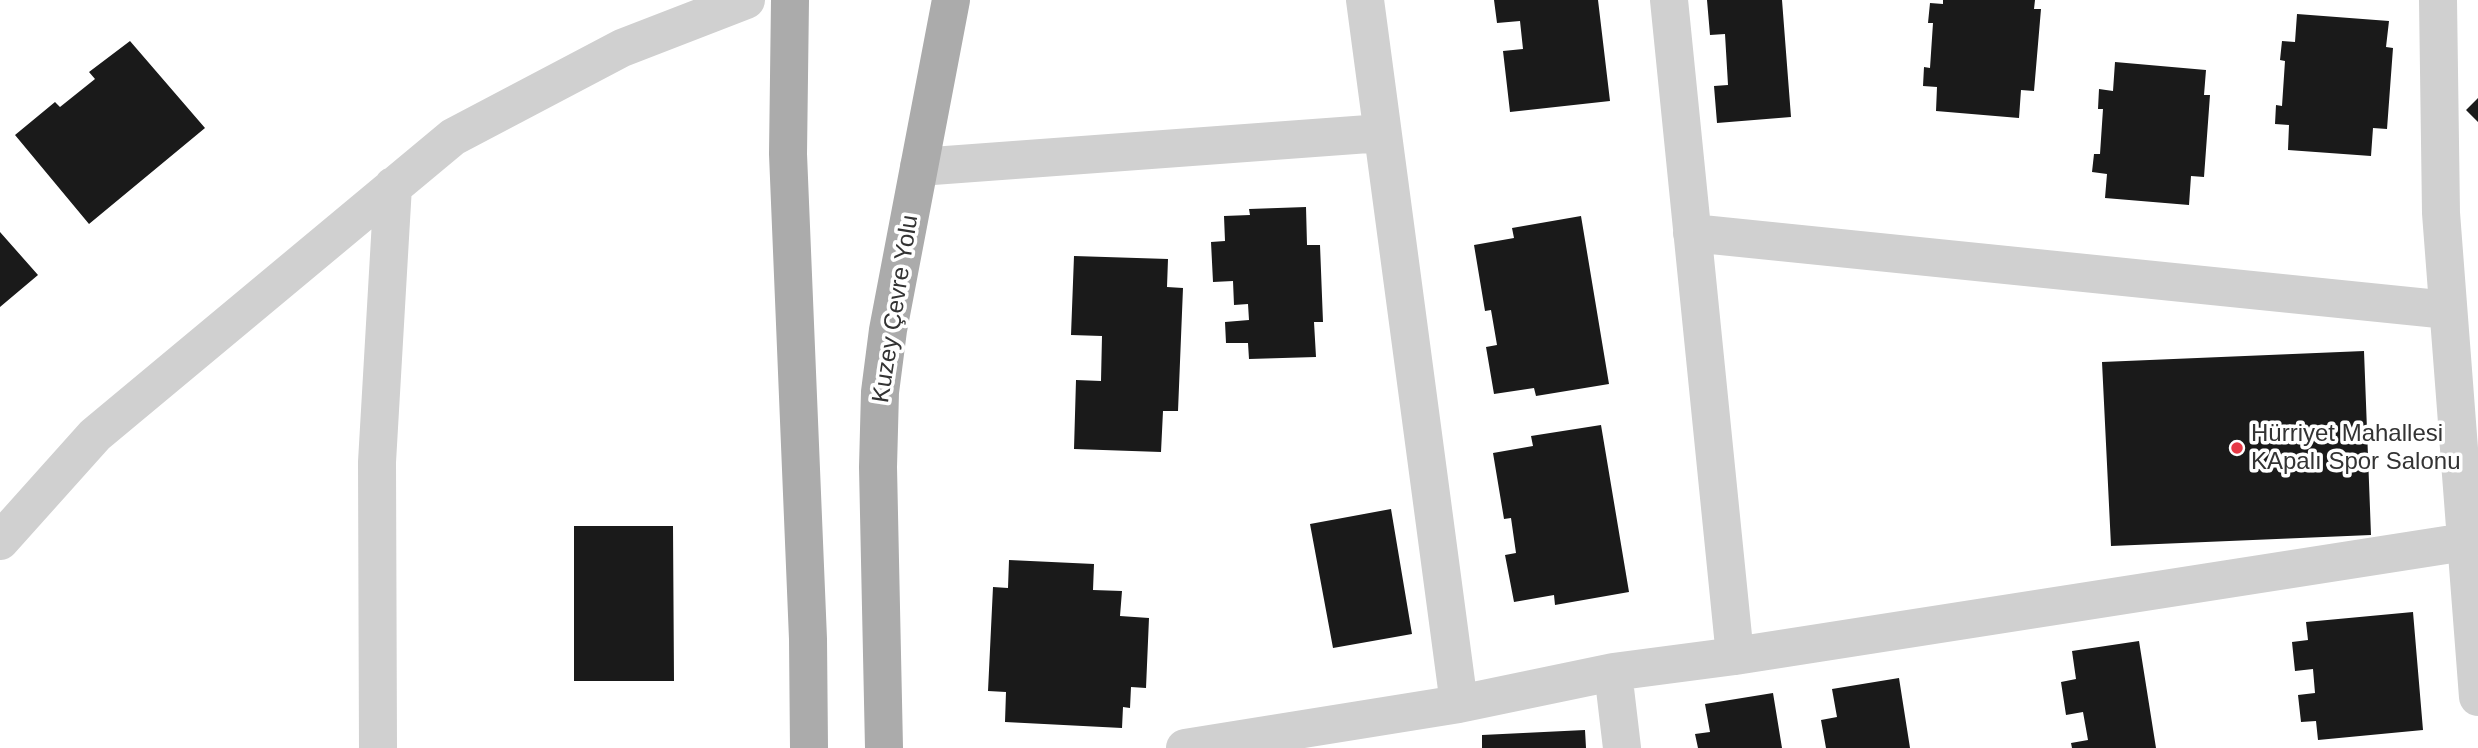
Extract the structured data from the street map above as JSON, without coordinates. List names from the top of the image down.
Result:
{
  "streets": {
    "main road": ["Kuzey Çevre Yolu"]
  },
  "places": ["Hürriyet Mahallesi KApalı Spor Salonu"]
}
